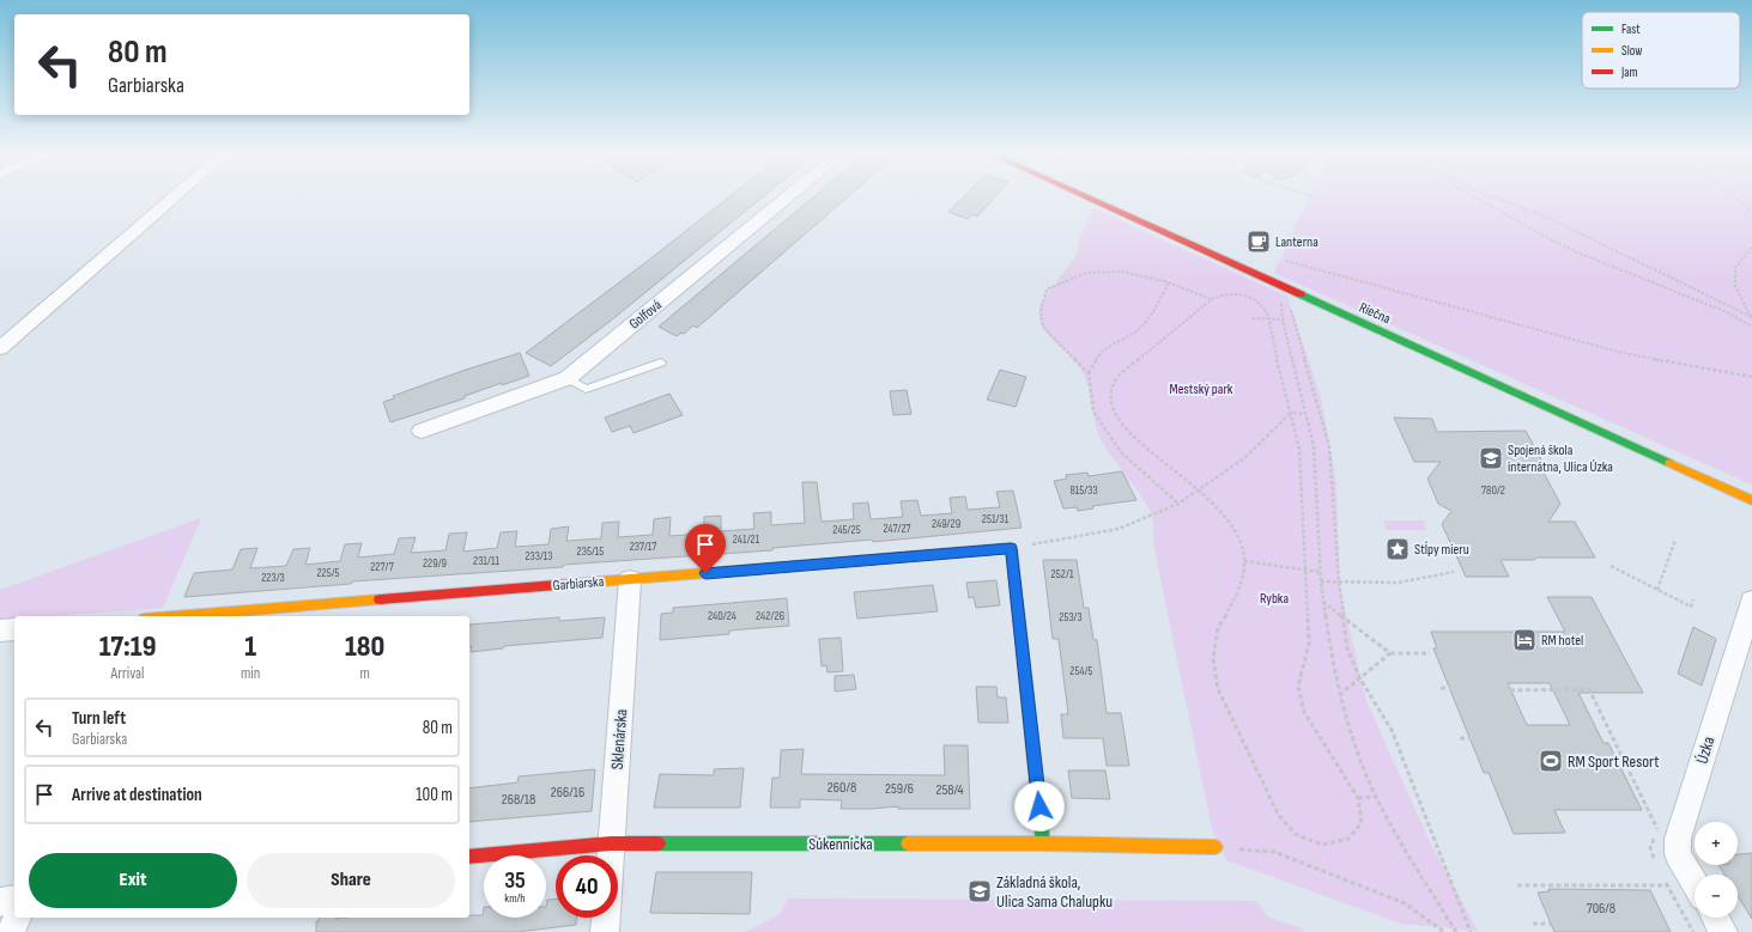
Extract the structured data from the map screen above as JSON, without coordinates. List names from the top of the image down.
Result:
{
  "streets": {
    "street": [
      "Riečna",
      "Golfová",
      "Garbiarska",
      "Sklenárska",
      "Úzka",
      "Súkennícka"
    ]
  },
  "crossings": [
    ["Garbiarska", "Sklenárska"],
    ["Sklenárska", "Súkennícka"]
  ],
  "parks": ["Mestský park", "Rybka"],
  "places": {
    "cafe": ["Lanterna"],
    "school or university": ["Spojená škola internátna, Ulica Úzka", "Základná škola, Ulica Sama Chalupku"],
    "place": ["Stĺpy mieru"],
    "hotel": ["RM hotel"],
    "sports": ["RM Sport Resort"]
  },
  "house_numbers": [
    "815/33",
    "780/2",
    "251/31",
    "249/29",
    "247/27",
    "245/25",
    "241/21",
    "237/17",
    "235/15",
    "233/13",
    "231/11",
    "229/9",
    "227/7",
    "225/5",
    "252/1",
    "223/3",
    "240/24",
    "242/26",
    "253/3",
    "254/5",
    "260/8",
    "259/6",
    "258/4",
    "266/16",
    "268/18",
    "706/8"
  ],
  "legend": ["Fast", "Slow", "Jam"],
  "page": {
    "turn": ["80 m", "Garbiarska"],
    "eta": [
      "17:19",
      "Arrival",
      "1",
      "min",
      "180",
      "m"
    ],
    "list": [
      {
        "name": "Turn left",
        "note": "Garbiarska",
        "value": "80 m"
      },
      {
        "name": "Arrive at destination",
        "value": "100 m"
      }
    ],
    "map_buttons": ["+", "−"],
    "buttons": ["Exit", "Share"],
    "speed": "35 km/h",
    "limit": "40"
  }
}
